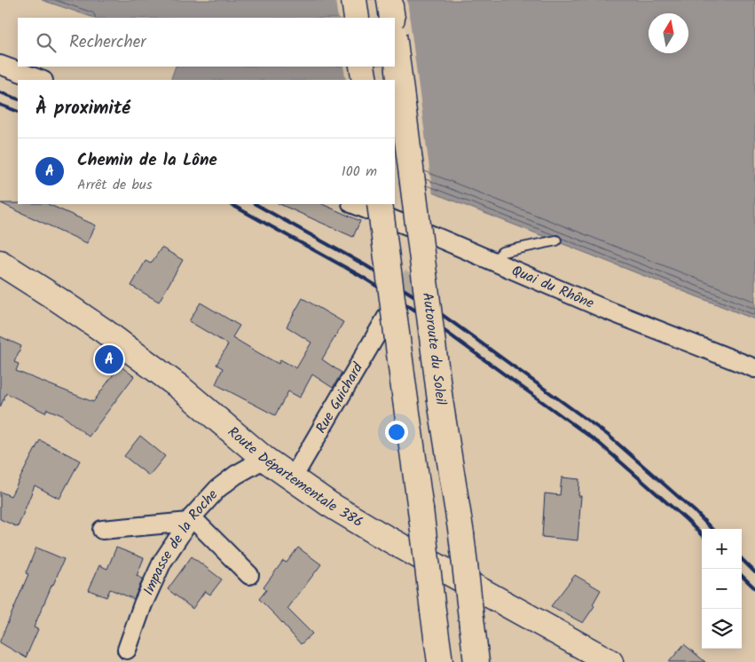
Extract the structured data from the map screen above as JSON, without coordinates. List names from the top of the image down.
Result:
{
  "streets": {
    "main road": ["Autoroute du Soleil", "Route Départementale 386"],
    "street": ["Quai du Rhône", "Rue Guichard", "Impasse de la Roche"]
  },
  "crossings": [
    ["Rue Guichard", "Route Départementale 386"],
    ["Route Départementale 386", "Impasse de la Roche"]
  ],
  "north": "top",
  "page": {
    "search": "Rechercher",
    "heading": "À proximité",
    "list": [
      {
        "mark": "A",
        "name": "Chemin de la Lône",
        "note": "Arrêt de bus",
        "value": "100 m"
      }
    ],
    "pins": "A",
    "map_buttons": ["+", "−"]
  }
}
